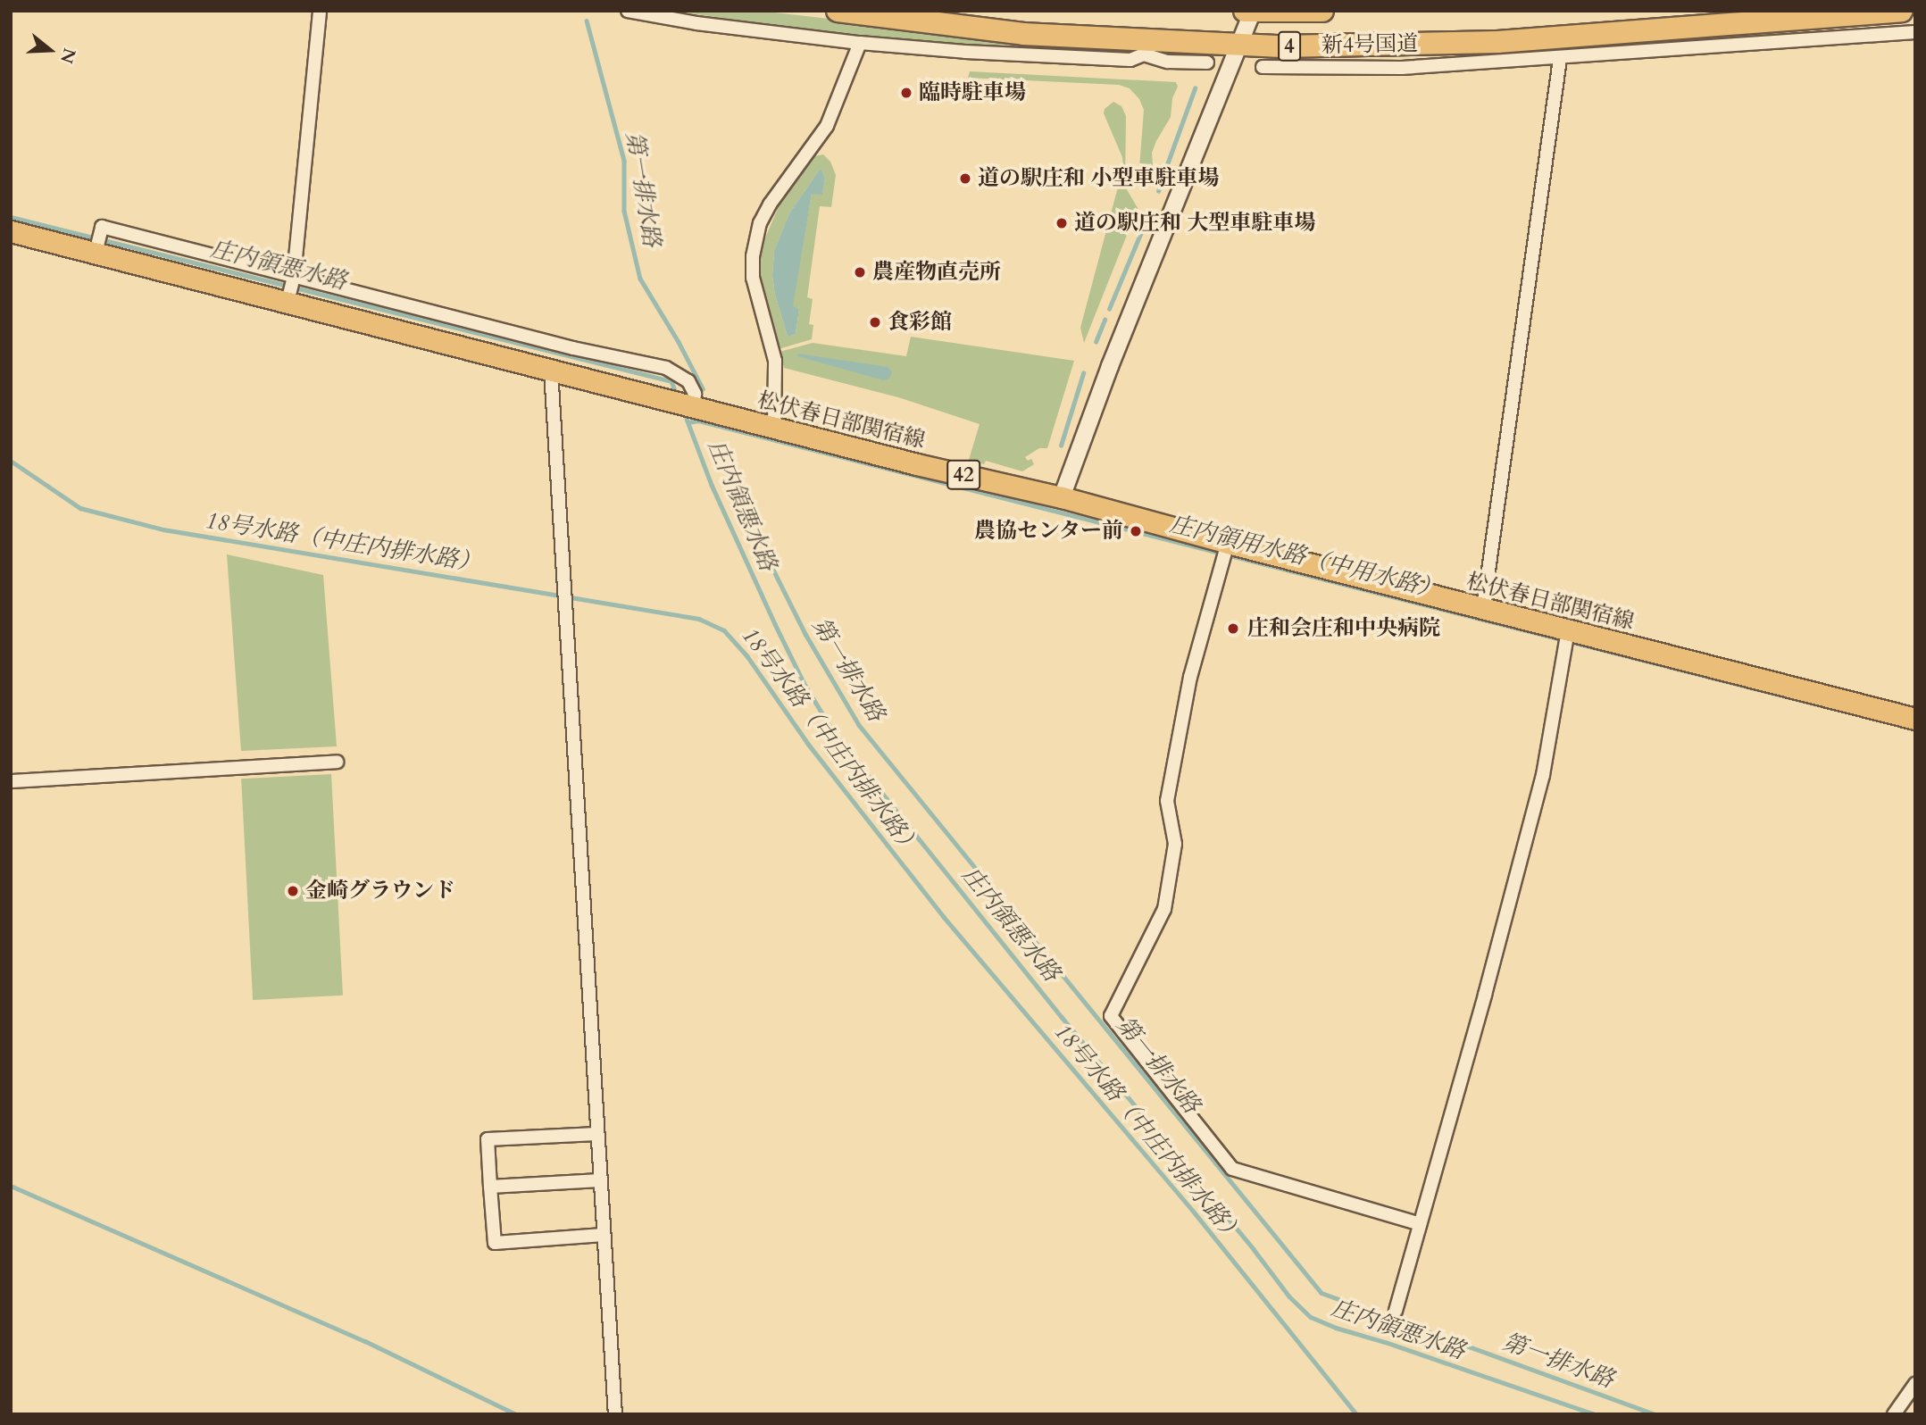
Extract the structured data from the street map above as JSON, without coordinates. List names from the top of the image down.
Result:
{
  "streets": {
    "highway": ["新4号国道", "4"],
    "main road": ["松伏春日部関宿線", "42"]
  },
  "water": [
    "第一排水路",
    "庄内領悪水路",
    "18号水路（中庄内排水路）",
    "庄内領用水路（中用水路）"
  ],
  "places": [
    "臨時駐車場",
    "道の駅庄和 小型車駐車場",
    "道の駅庄和 大型車駐車場",
    "農産物直売所",
    "食彩館",
    "農協センター前",
    "庄和会庄和中央病院",
    "金崎グラウンド"
  ],
  "north": "right"
}
